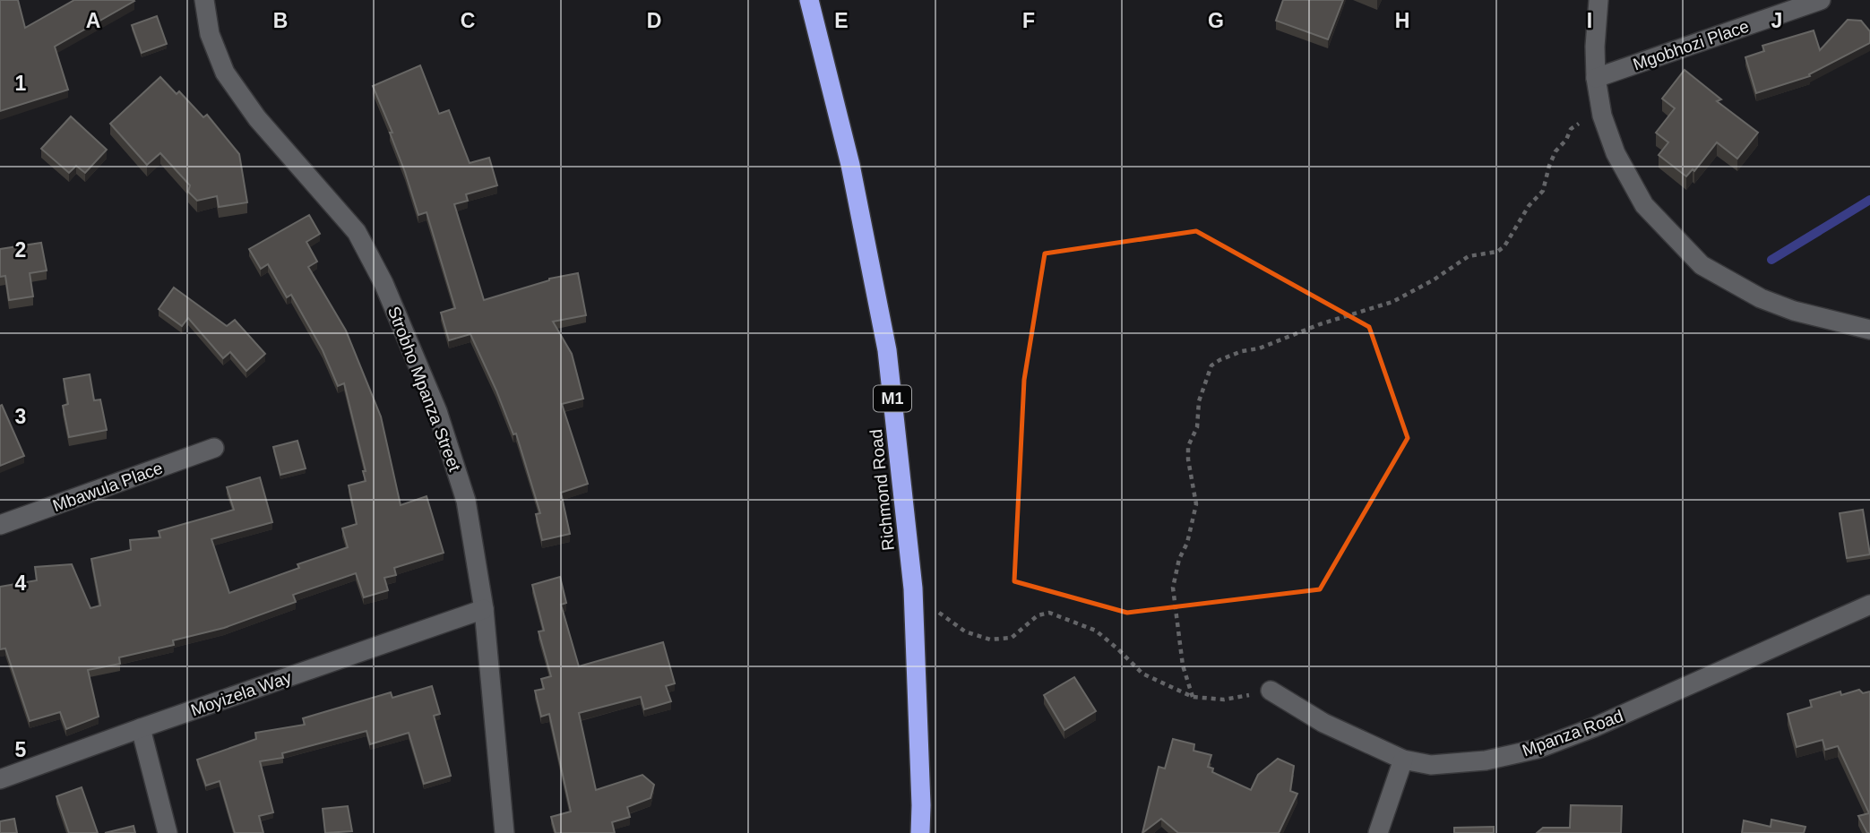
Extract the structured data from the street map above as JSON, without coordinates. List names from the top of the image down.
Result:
{
  "streets": {
    "highway": ["M1", "Richmond Road"],
    "street": [
      "Mgobhozi Place",
      "Strobho Mpanza Street",
      "Mbawula Place",
      "Moyizela Way",
      "Mpanza Road"
    ]
  },
  "crossings": [
    ["Strobho Mpanza Street", "Moyizela Way"]
  ],
  "grid": {
    "columns": [
      "A",
      "B",
      "C",
      "D",
      "E",
      "F",
      "G",
      "H",
      "I",
      "J"
    ],
    "rows": [
      "1",
      "2",
      "3",
      "4",
      "5"
    ]
  }
}
